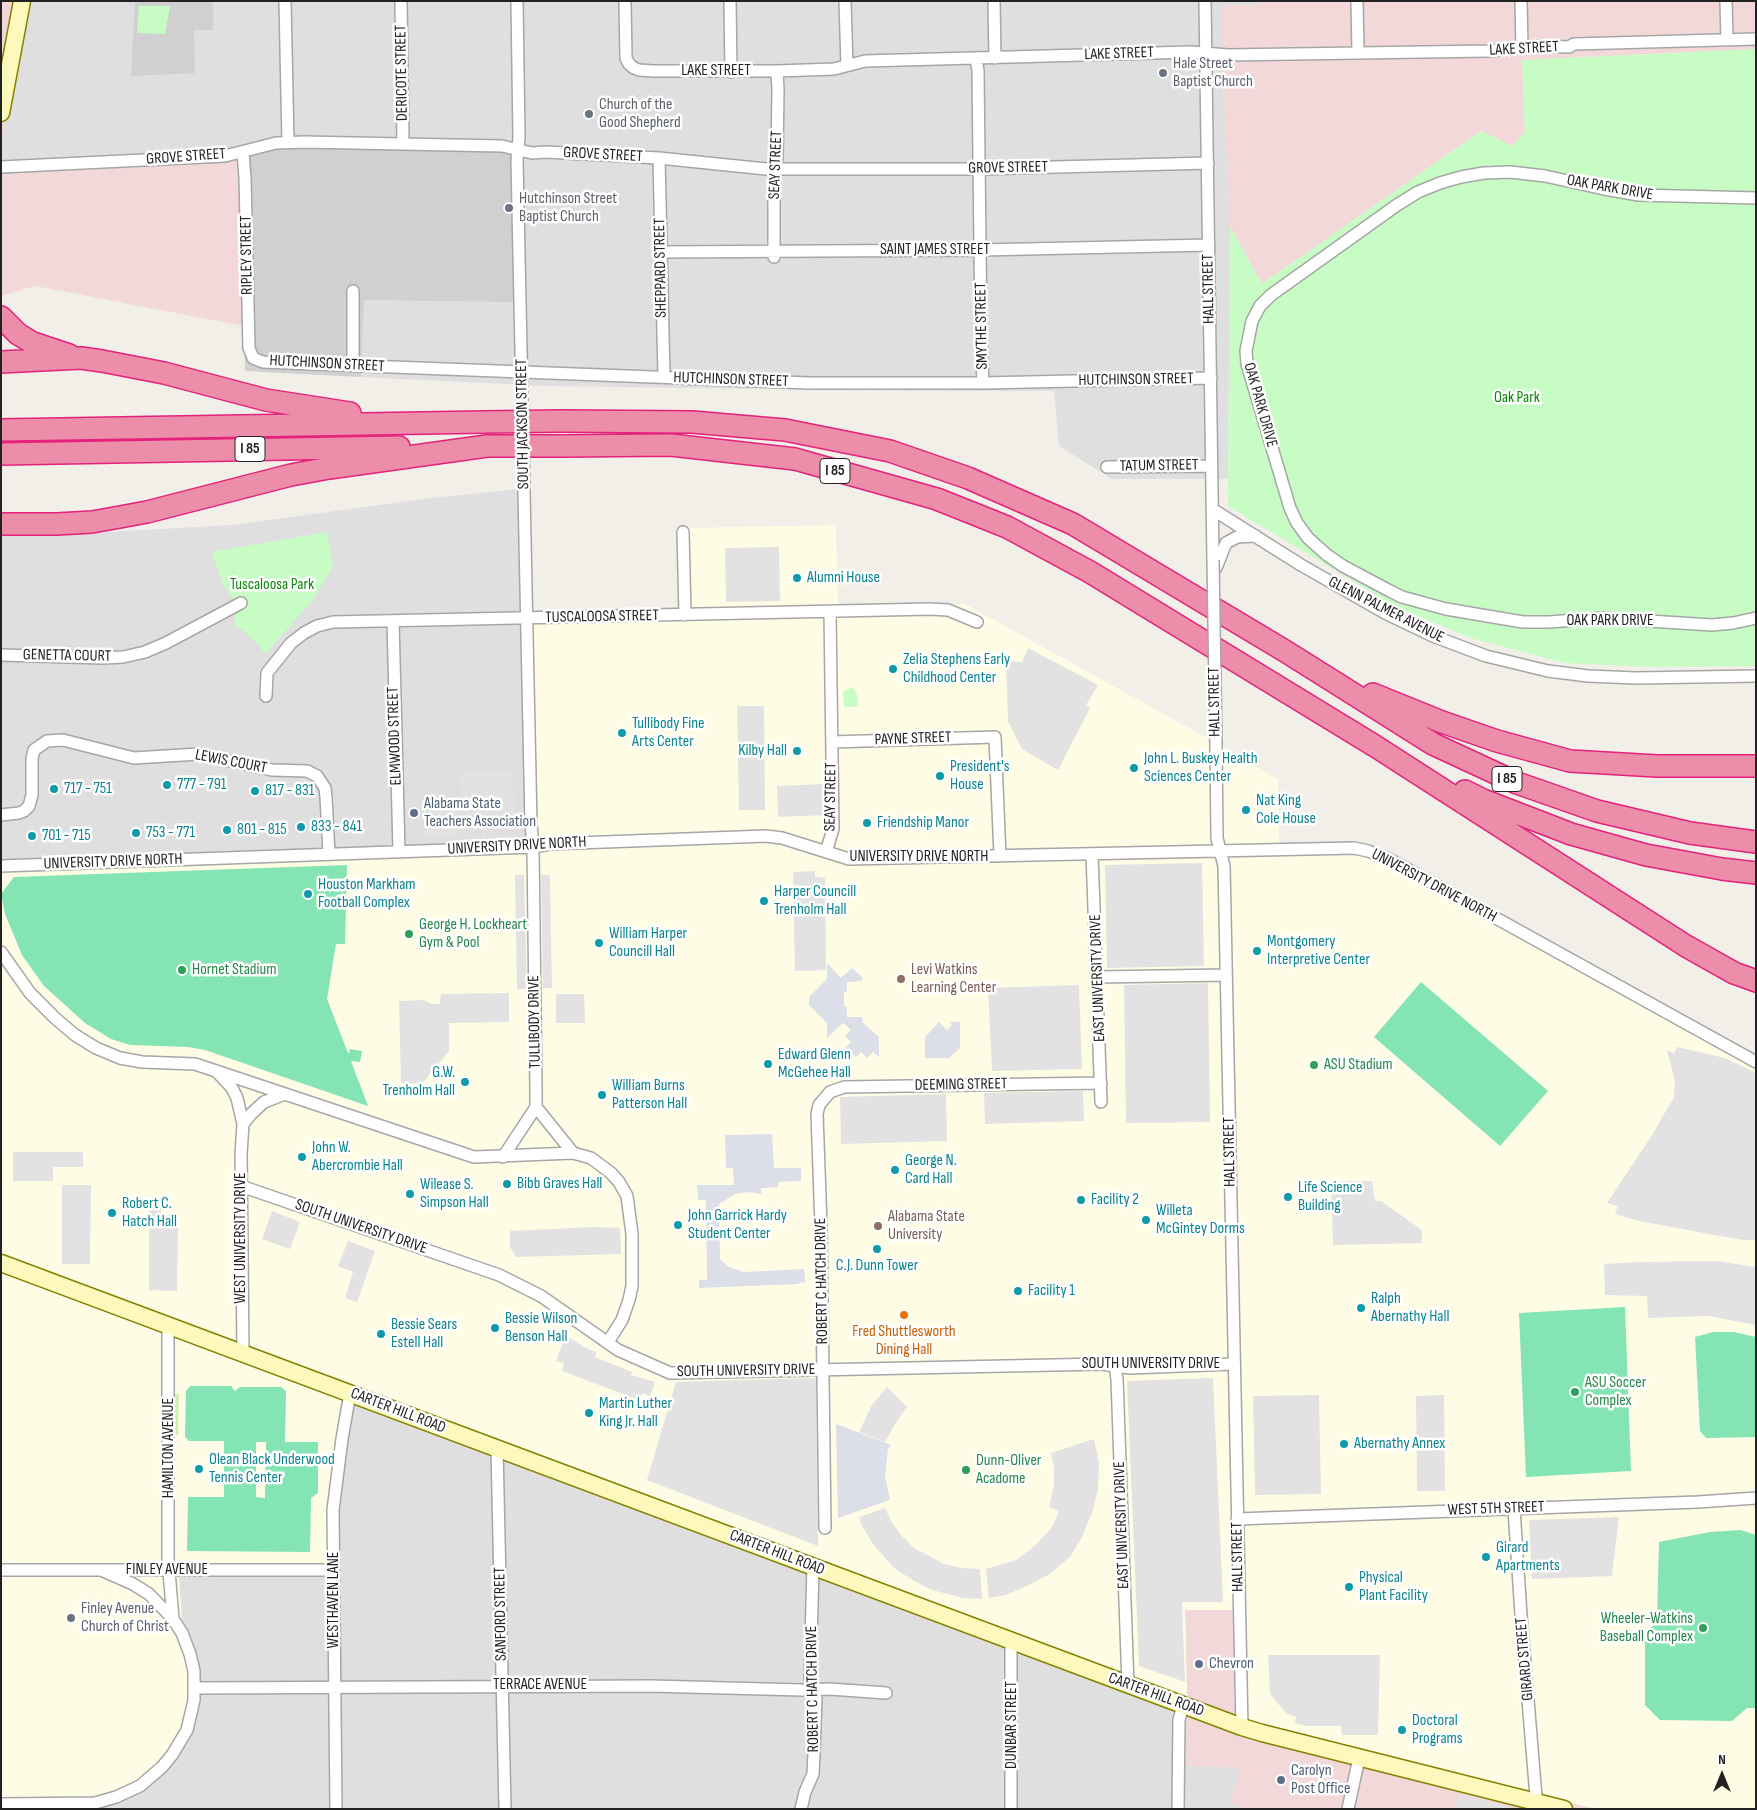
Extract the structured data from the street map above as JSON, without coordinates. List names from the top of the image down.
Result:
{
  "streets": {
    "highway": ["I 85"],
    "main road": ["CARTER HILL ROAD"],
    "street": [
      "LAKE STREET",
      "DERICOTE STREET",
      "GROVE STREET",
      "SEAY STREET",
      "OAK PARK DRIVE",
      "SAINT JAMES STREET",
      "RIPLEY STREET",
      "SHEPPARD STREET",
      "HALL STREET",
      "SMYTHE STREET",
      "HUTCHINSON STREET",
      "SOUTH JACKSON STREET",
      "TATUM STREET",
      "GLENN PALMER AVENUE",
      "TUSCALOOSA STREET",
      "GENETTA COURT",
      "ELMWOOD STREET",
      "PAYNE STREET",
      "LEWIS COURT",
      "UNIVERSITY DRIVE NORTH",
      "EAST UNIVERSITY DRIVE",
      "TULLIBODY DRIVE",
      "DEEMING STREET",
      "SOUTH UNIVERSITY DRIVE",
      "WEST UNIVERSITY DRIVE",
      "ROBERT C HATCH DRIVE",
      "HAMILTON AVENUE",
      "WEST 5TH STREET",
      "FINLEY AVENUE",
      "WESTHAVEN LANE",
      "SANFORD STREET",
      "GIRARD STREET",
      "TERRACE AVENUE",
      "DUNBAR STREET"
    ]
  },
  "crossings": [
    ["LAKE STREET", "SEAY STREET"],
    ["LAKE STREET", "HALL STREET"],
    ["LAKE STREET", "SMYTHE STREET"],
    ["DERICOTE STREET", "GROVE STREET"],
    ["GROVE STREET", "SEAY STREET"],
    ["GROVE STREET", "RIPLEY STREET"],
    ["GROVE STREET", "SHEPPARD STREET"],
    ["GROVE STREET", "HALL STREET"],
    ["GROVE STREET", "SMYTHE STREET"],
    ["GROVE STREET", "SOUTH JACKSON STREET"],
    ["SEAY STREET", "SAINT JAMES STREET"],
    ["SEAY STREET", "PAYNE STREET"],
    ["SEAY STREET", "UNIVERSITY DRIVE NORTH"],
    ["SAINT JAMES STREET", "SHEPPARD STREET"],
    ["SAINT JAMES STREET", "HALL STREET"],
    ["SAINT JAMES STREET", "SMYTHE STREET"],
    ["RIPLEY STREET", "HUTCHINSON STREET"],
    ["SHEPPARD STREET", "HUTCHINSON STREET"],
    ["HALL STREET", "HUTCHINSON STREET"],
    ["HALL STREET", "TATUM STREET"],
    ["HALL STREET", "GLENN PALMER AVENUE"],
    ["HALL STREET", "UNIVERSITY DRIVE NORTH"],
    ["HALL STREET", "SOUTH UNIVERSITY DRIVE"],
    ["HALL STREET", "CARTER HILL ROAD"],
    ["HALL STREET", "WEST 5TH STREET"],
    ["SMYTHE STREET", "HUTCHINSON STREET"],
    ["HUTCHINSON STREET", "SOUTH JACKSON STREET"],
    ["SOUTH JACKSON STREET", "TUSCALOOSA STREET"],
    ["SOUTH JACKSON STREET", "UNIVERSITY DRIVE NORTH"],
    ["SOUTH JACKSON STREET", "TULLIBODY DRIVE"],
    ["TUSCALOOSA STREET", "ELMWOOD STREET"],
    ["ELMWOOD STREET", "UNIVERSITY DRIVE NORTH"],
    ["PAYNE STREET", "UNIVERSITY DRIVE NORTH"],
    ["LEWIS COURT", "UNIVERSITY DRIVE NORTH"],
    ["UNIVERSITY DRIVE NORTH", "EAST UNIVERSITY DRIVE"],
    ["UNIVERSITY DRIVE NORTH", "TULLIBODY DRIVE"],
    ["EAST UNIVERSITY DRIVE", "DEEMING STREET"],
    ["EAST UNIVERSITY DRIVE", "SOUTH UNIVERSITY DRIVE"],
    ["EAST UNIVERSITY DRIVE", "CARTER HILL ROAD"],
    ["DEEMING STREET", "ROBERT C HATCH DRIVE"],
    ["SOUTH UNIVERSITY DRIVE", "WEST UNIVERSITY DRIVE"],
    ["SOUTH UNIVERSITY DRIVE", "ROBERT C HATCH DRIVE"],
    ["WEST UNIVERSITY DRIVE", "CARTER HILL ROAD"],
    ["ROBERT C HATCH DRIVE", "CARTER HILL ROAD"],
    ["ROBERT C HATCH DRIVE", "TERRACE AVENUE"],
    ["CARTER HILL ROAD", "HAMILTON AVENUE"],
    ["CARTER HILL ROAD", "WESTHAVEN LANE"],
    ["CARTER HILL ROAD", "SANFORD STREET"],
    ["CARTER HILL ROAD", "GIRARD STREET"],
    ["CARTER HILL ROAD", "DUNBAR STREET"],
    ["HAMILTON AVENUE", "FINLEY AVENUE"],
    ["WEST 5TH STREET", "GIRARD STREET"],
    ["FINLEY AVENUE", "WESTHAVEN LANE"],
    ["WESTHAVEN LANE", "TERRACE AVENUE"],
    ["SANFORD STREET", "TERRACE AVENUE"]
  ],
  "parks": ["Oak Park", "Tuscaloosa Park"],
  "places": [
    "Hale Street Baptist Church",
    "Church of the Good Shepherd",
    "Hutchinson Street Baptist Church",
    "Alumni House",
    "Zelia Stephens Early Childhood Center",
    "Tullibody Fine Arts Center",
    "Kilby Hall",
    "John L. Buskey Health Sciences Center",
    "President's House",
    "777 - 791",
    "717 - 751",
    "817 - 831",
    "Nat King Cole House",
    "Alabama State Teachers Association",
    "Friendship Manor",
    "833 - 841",
    "801 - 815",
    "753 - 771",
    "701 - 715",
    "Houston Markham Football Complex",
    "Harper Councill Trenholm Hall",
    "George H. Lockheart Gym & Pool",
    "William Harper Councill Hall",
    "Montgomery Interpretive Center",
    "Hornet Stadium",
    "Levi Watkins Learning Center",
    "Edward Glenn McGehee Hall",
    "ASU Stadium",
    "G.W. Trenholm Hall",
    "William Burns Patterson Hall",
    "John W. Abercrombie Hall",
    "George N. Card Hall",
    "Bibb Graves Hall",
    "Wilease S. Simpson Hall",
    "Life Science Building",
    "Facility 2",
    "Robert C. Hatch Hall",
    "Willeta McGintey Dorms",
    "John Garrick Hardy Student Center",
    "Alabama State University",
    "C.J. Dunn Tower",
    "Facility 1",
    "Ralph Abernathy Hall",
    "Fred Shuttlesworth Dining Hall",
    "Bessie Wilson Benson Hall",
    "Bessie Sears Estell Hall",
    "ASU Soccer Complex",
    "Martin Luther King Jr. Hall",
    "Abernathy Annex",
    "Olean Black Underwood Tennis Center",
    "Dunn-Oliver Acadome",
    "Girard Apartments",
    "Physical Plant Facility",
    "Finley Avenue Church of Christ",
    "Wheeler-Watkins Baseball Complex",
    "Chevron",
    "Doctoral Programs",
    "Carolyn Post Office"
  ],
  "north": "top"
}
